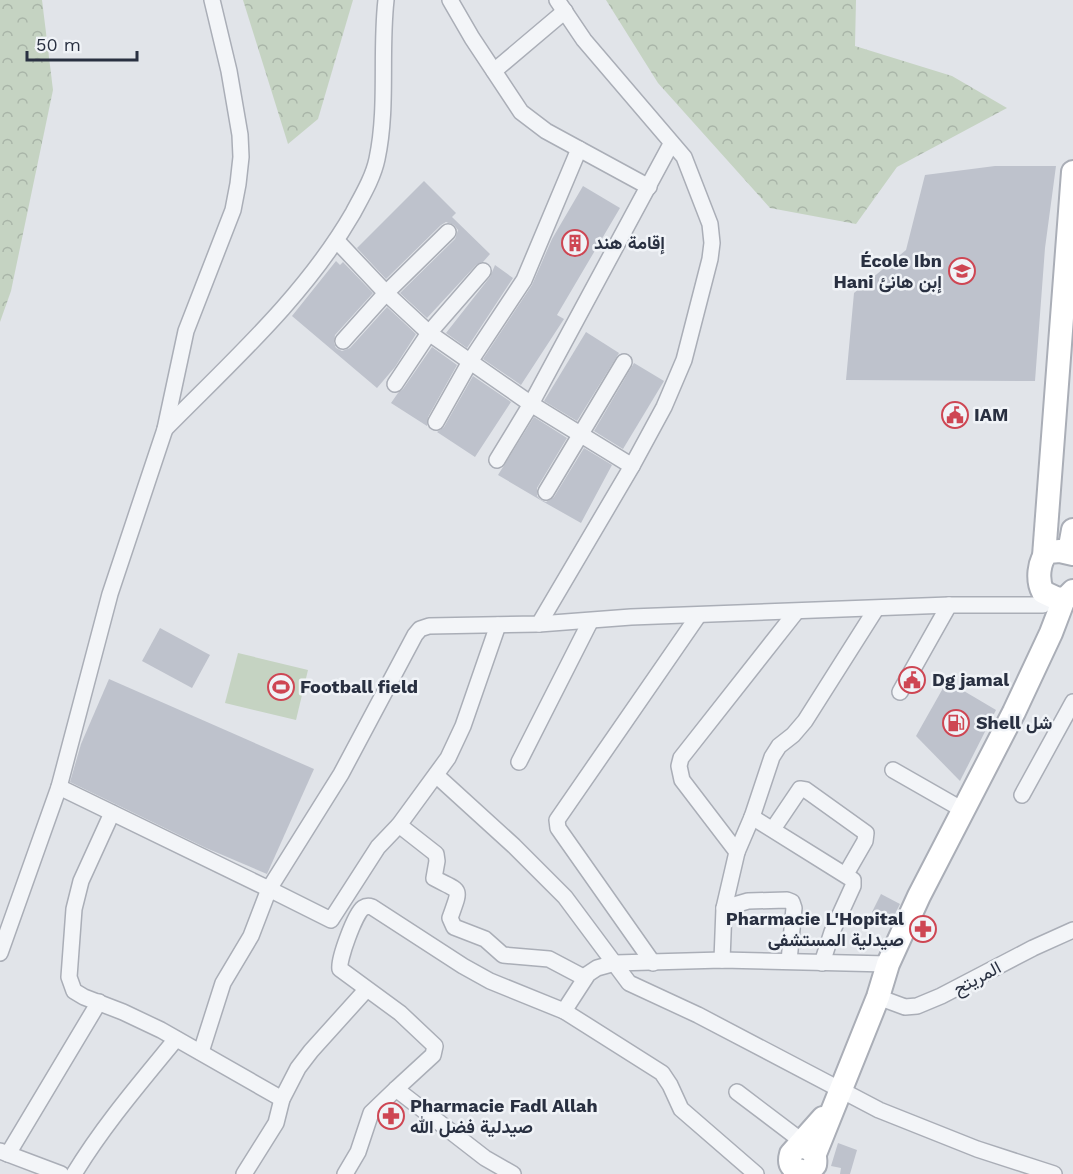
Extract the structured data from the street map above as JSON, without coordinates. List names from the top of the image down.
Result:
{
  "streets": {
    "street": ["المريتح"]
  },
  "places": {
    "building": ["إقامة هند"],
    "school or university": ["École Ibn Hani إبن هانئ"],
    "public building": ["IAM", "Dg jamal"],
    "sports": ["Football field"],
    "fuel station": ["Shell شل"],
    "pharmacy": ["Pharmacie L'Hopital صيدلية المستشفى", "Pharmacie Fadl Allah صيدلية فضل الله"]
  },
  "scale_bar": "50 m"
}
